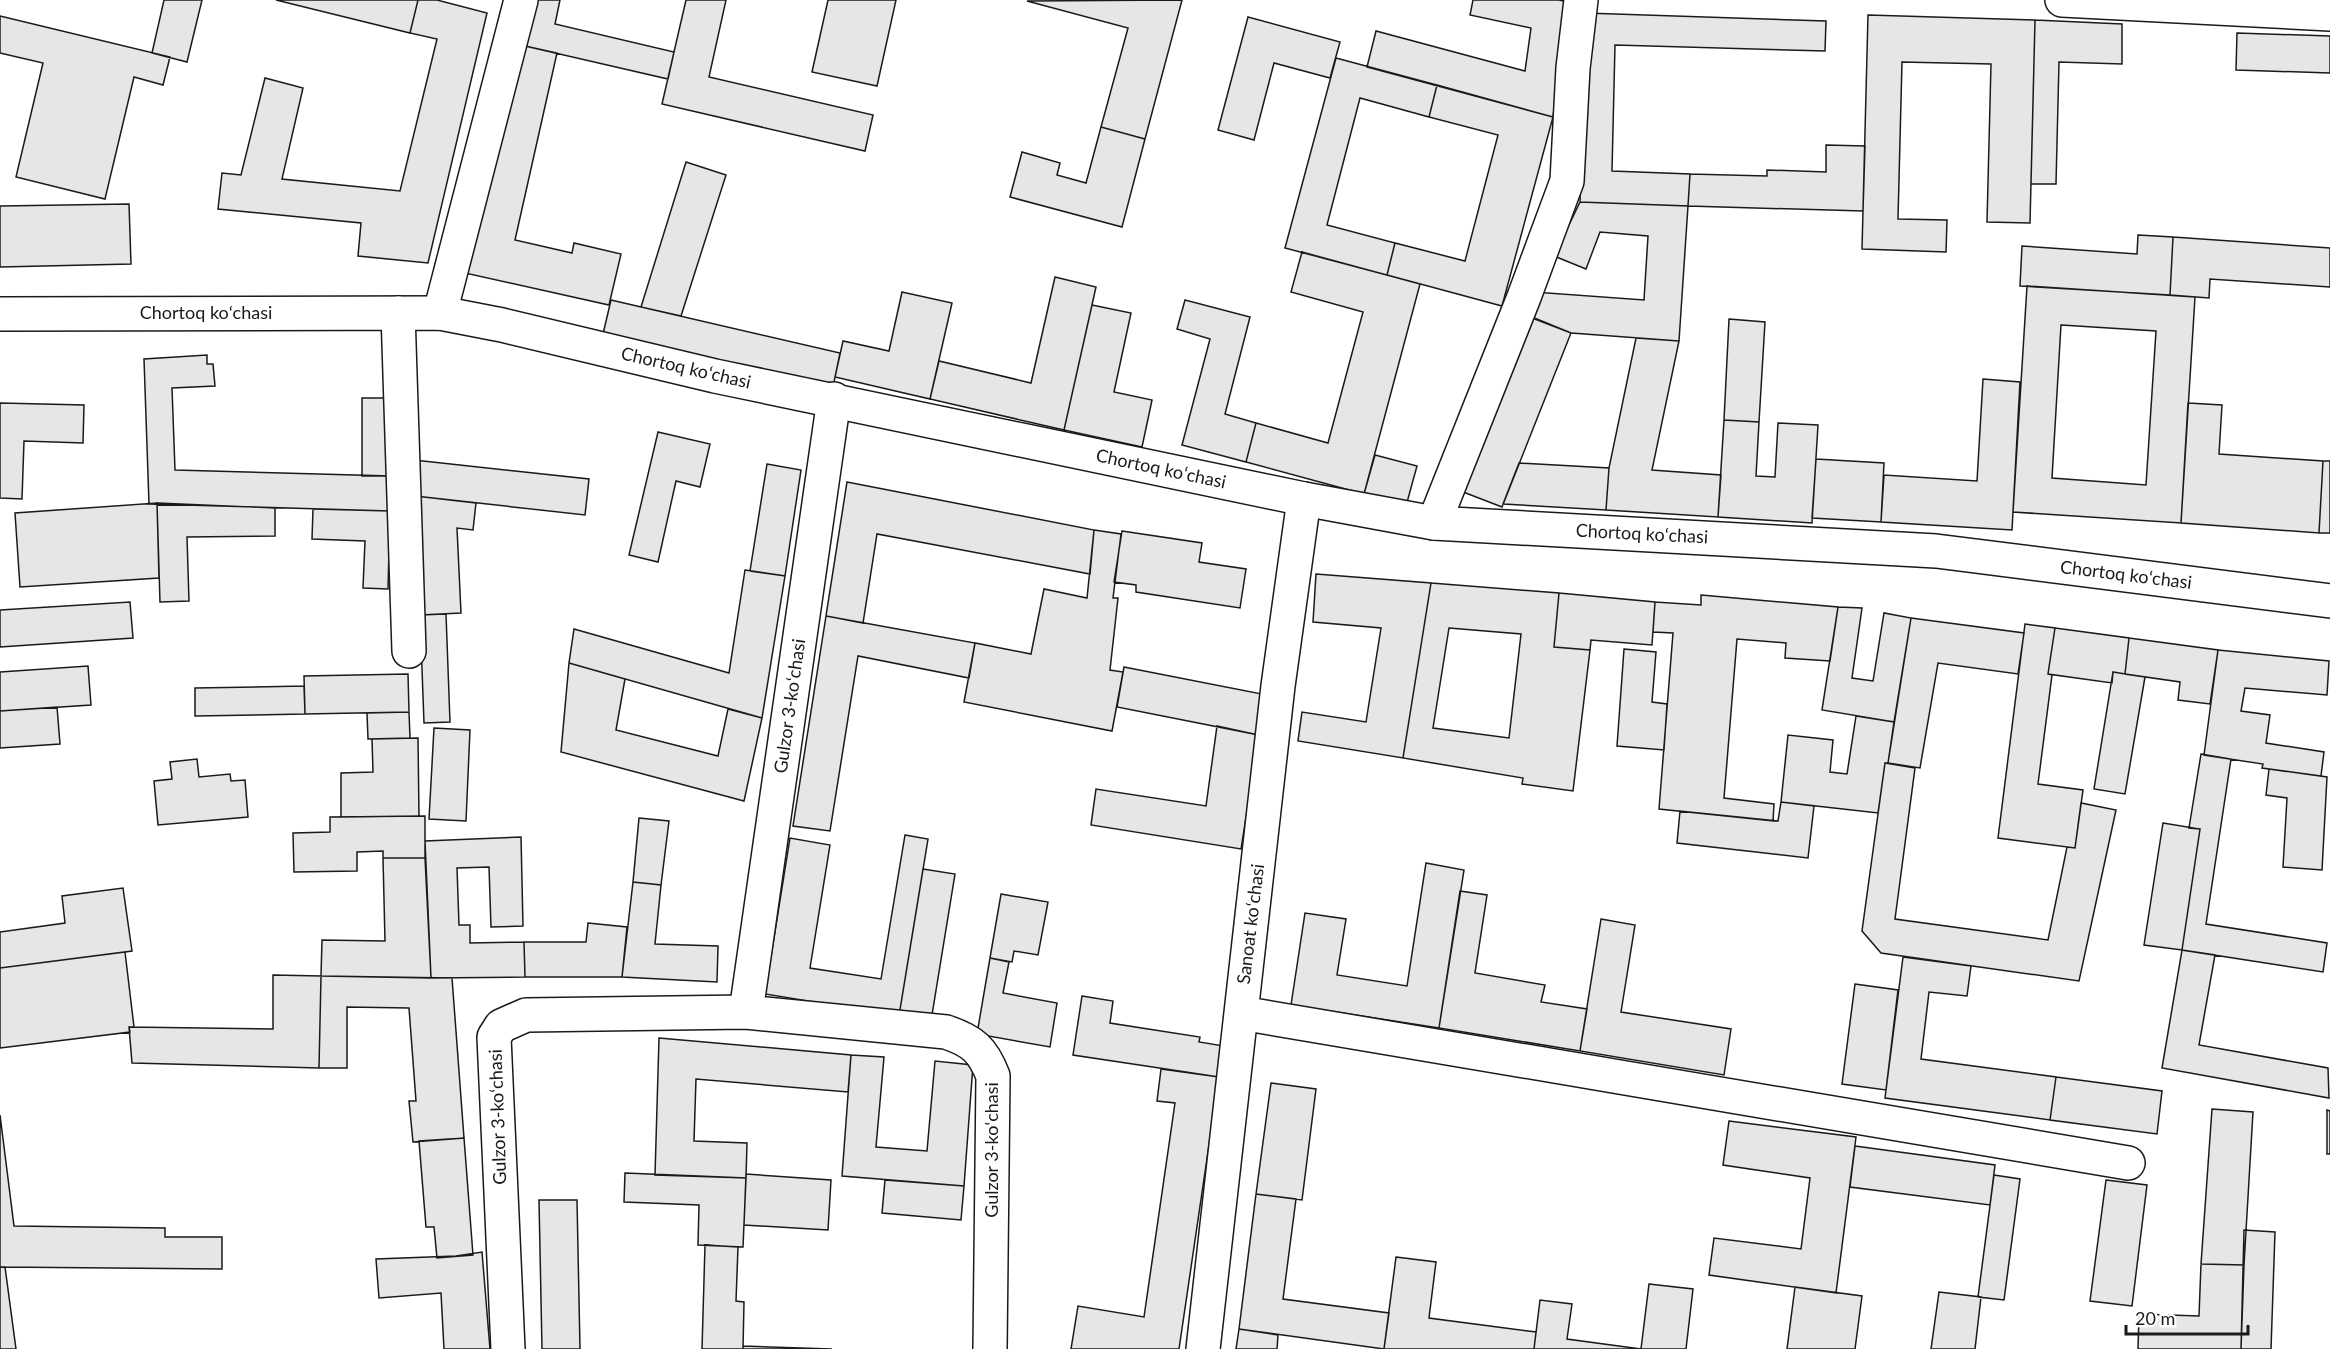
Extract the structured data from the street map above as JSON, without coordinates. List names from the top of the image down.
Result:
{
  "streets": {
    "street": ["Chortoq koʻchasi", "Gulzor 3-koʻchasi", "Sanoat koʻchasi"]
  },
  "crossings": [
    ["Chortoq koʻchasi", "Gulzor 3-koʻchasi"],
    ["Chortoq koʻchasi", "Sanoat koʻchasi"]
  ],
  "scale_bar": "20 m"
}
